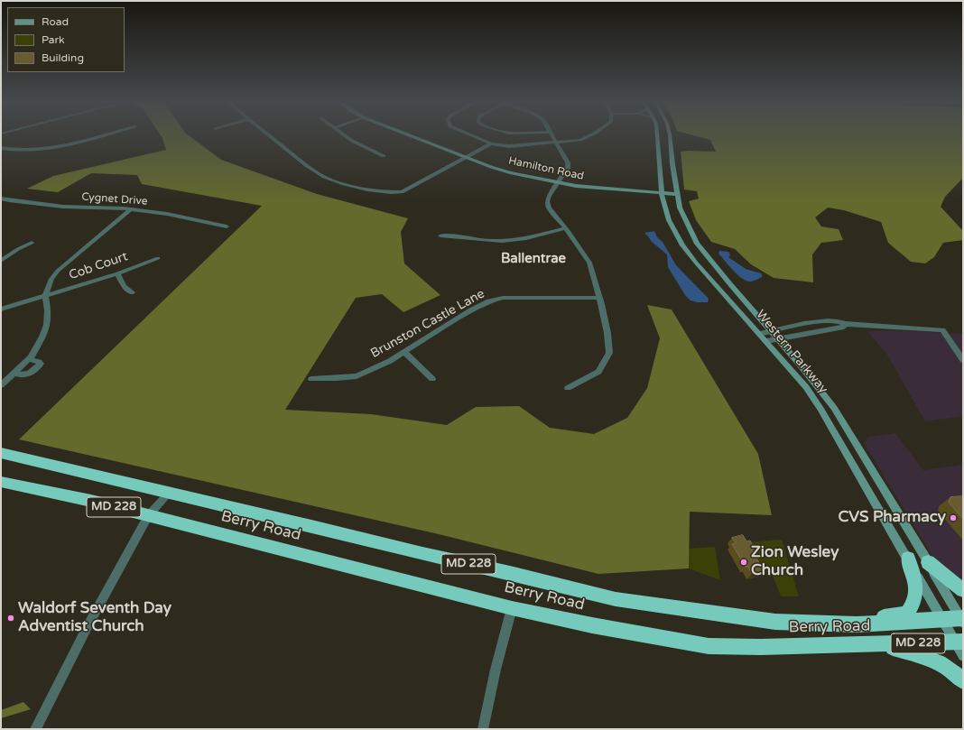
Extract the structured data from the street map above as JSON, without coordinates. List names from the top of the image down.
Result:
{
  "streets": {
    "highway": ["MD 228", "Berry Road"],
    "main road": ["Hamilton Road", "Western Parkway"],
    "street": ["Cygnet Drive", "Cob Court", "Brunston Castle Lane"]
  },
  "crossings": [
    ["Hamilton Road", "Western Parkway"],
    ["Western Parkway", "Berry Road"]
  ],
  "districts": ["Ballentrae"],
  "places": ["CVS Pharmacy", "Zion Wesley Church", "Waldorf Seventh Day Adventist Church"],
  "legend": ["Road", "Park", "Building"]
}
